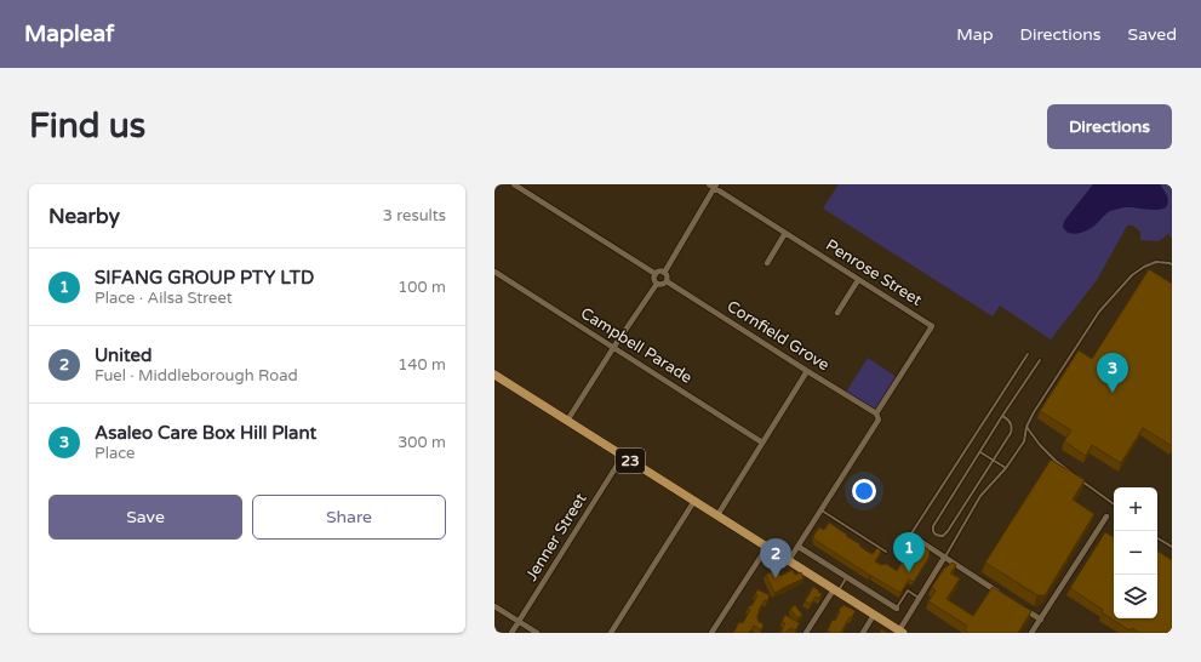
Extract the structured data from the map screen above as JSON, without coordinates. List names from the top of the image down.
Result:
{
  "streets": {
    "main road": ["23"],
    "street": [
      "Penrose Street",
      "Cornfield Grove",
      "Campbell Parade",
      "Jenner Street"
    ]
  },
  "crossings": [
    ["Penrose Street", "Cornfield Grove"],
    ["23", "Jenner Street"]
  ],
  "page": {
    "header": "Mapleaf",
    "nav": ["Map", "Directions", "Saved"],
    "buttons": [
      "Directions",
      ["Save", "Share"]
    ],
    "title": "Find us",
    "heading": ["Nearby", "3 results"],
    "list": [
      {
        "mark": "1",
        "name": "SIFANG GROUP PTY LTD",
        "note": "Place · Ailsa Street",
        "value": "100 m"
      },
      {
        "mark": "2",
        "name": "United",
        "note": "Fuel · Middleborough Road",
        "value": "140 m"
      },
      {
        "mark": "3",
        "name": "Asaleo Care Box Hill Plant",
        "note": "Place",
        "value": "300 m"
      }
    ],
    "pins": ["3", "1", "2"],
    "map_buttons": ["+", "−"]
  }
}
